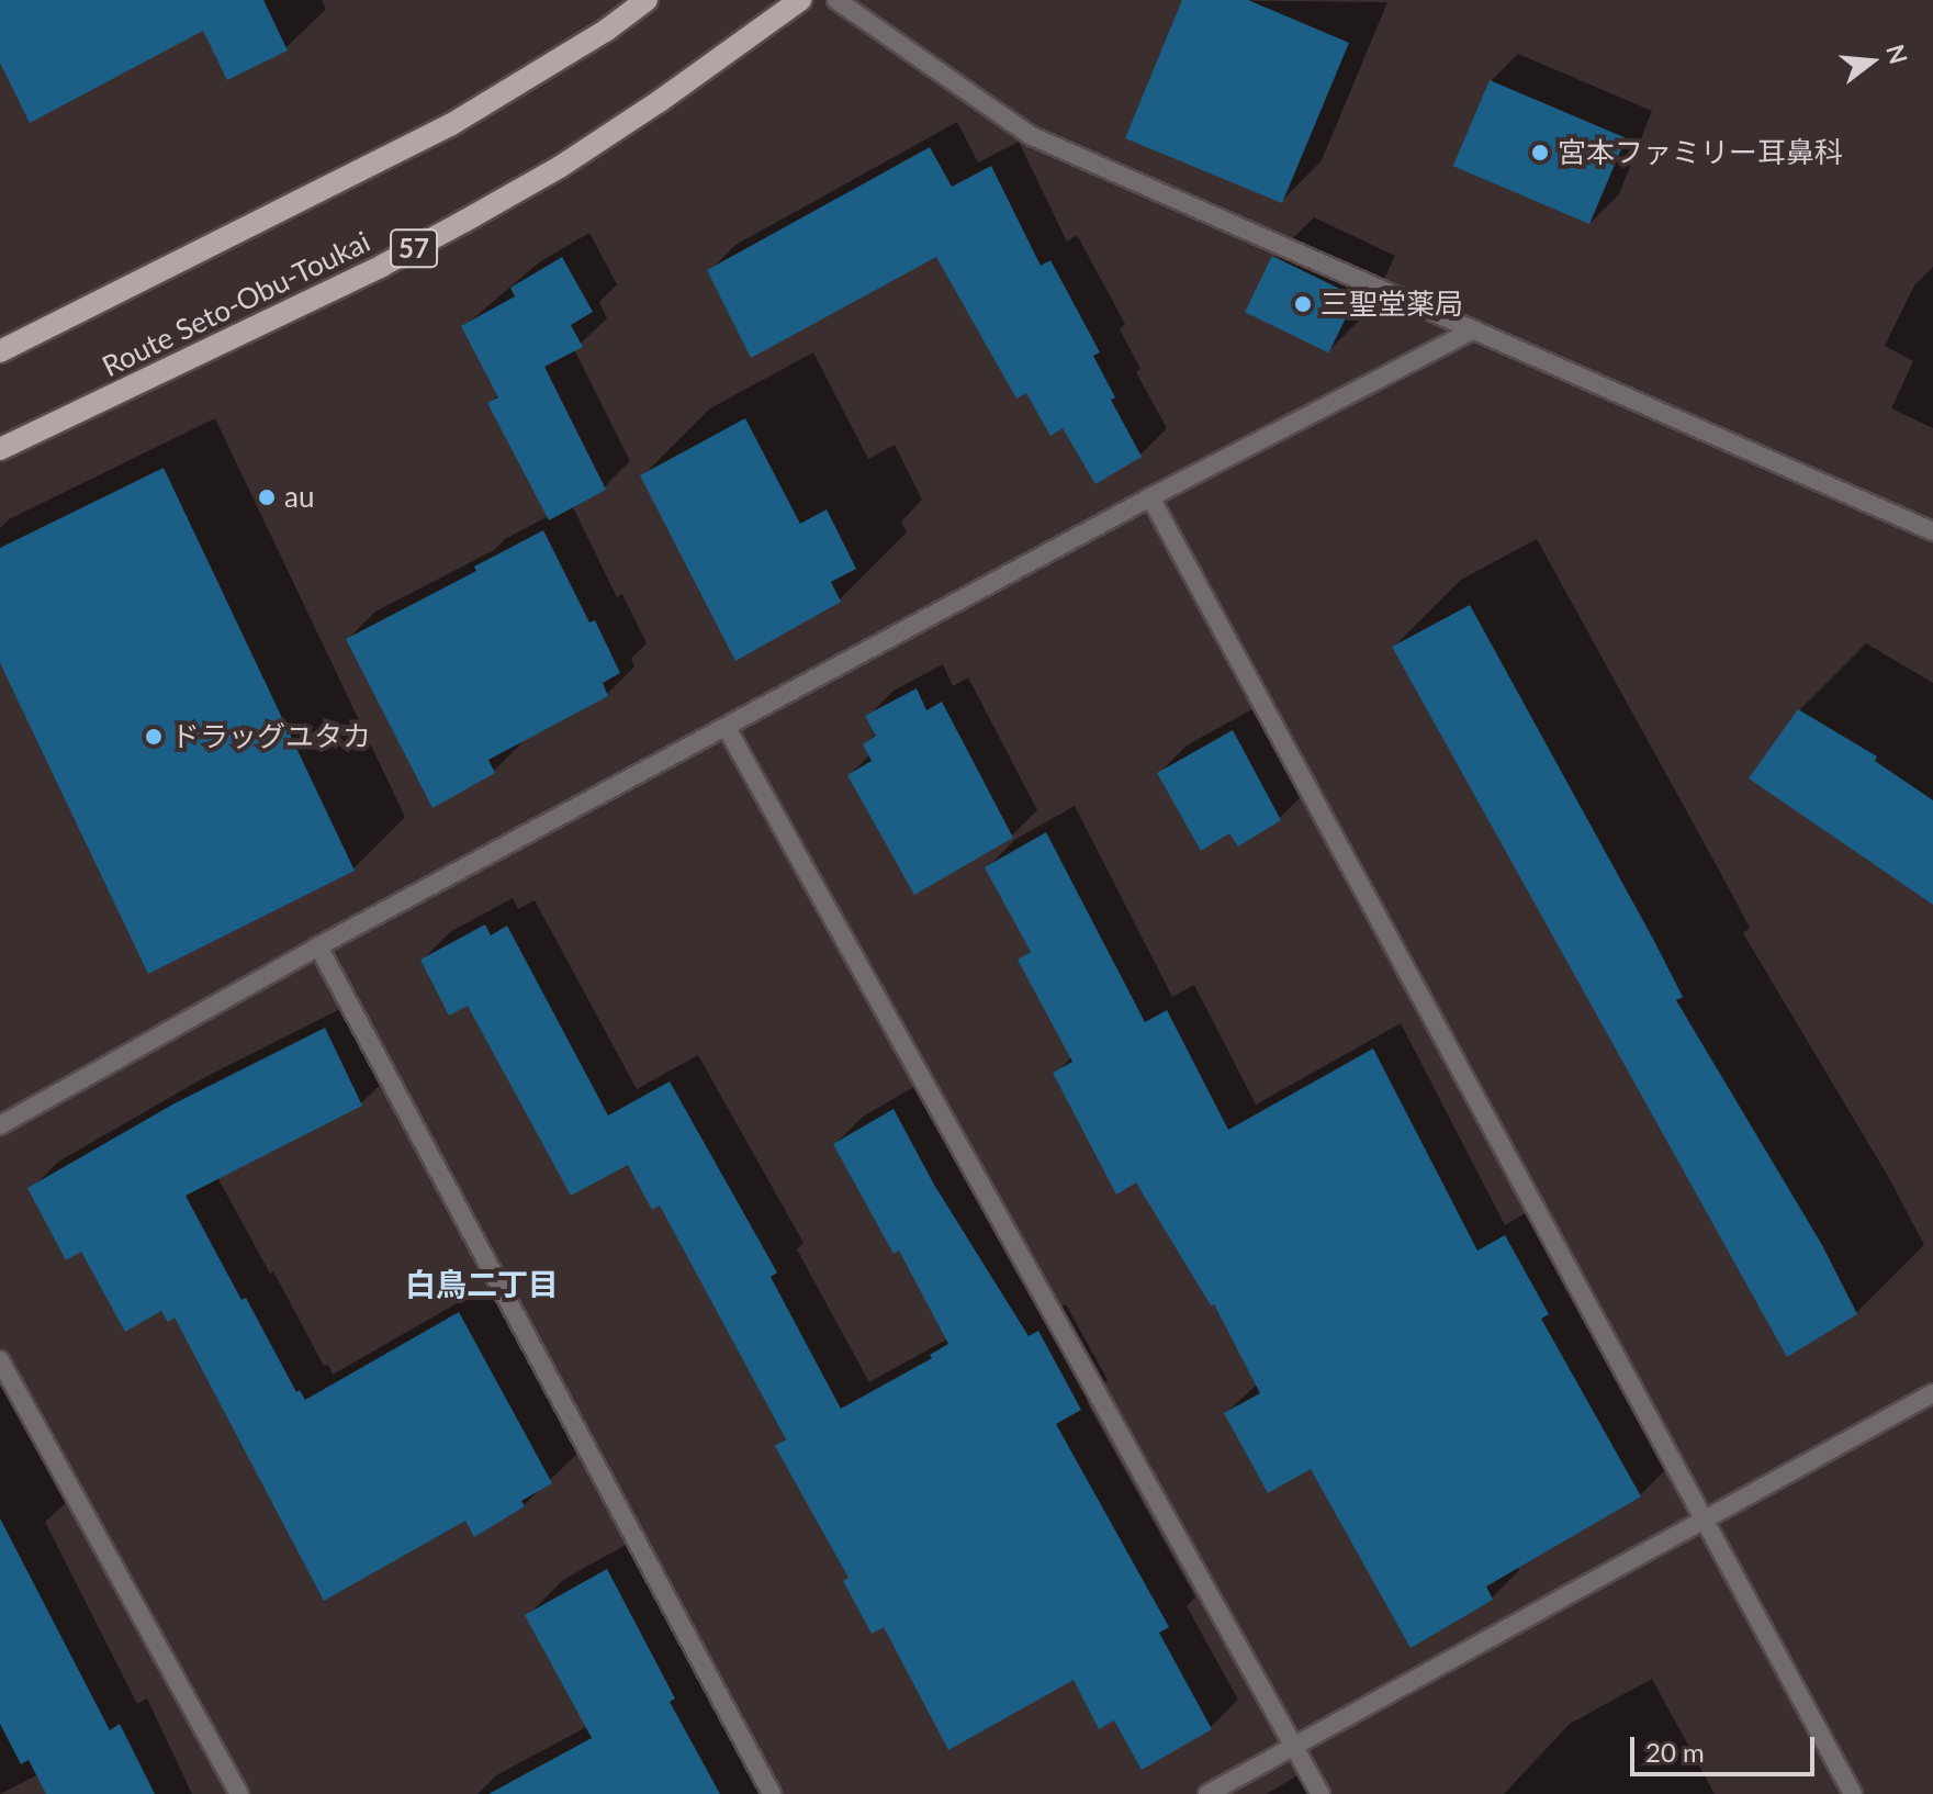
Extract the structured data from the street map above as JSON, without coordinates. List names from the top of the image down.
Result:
{
  "streets": {
    "main road": ["57", "Route Seto-Obu-Toukai"]
  },
  "districts": ["白鳥二丁目"],
  "places": [
    "宮本ファミリー耳鼻科",
    "三聖堂薬局",
    "au",
    "ドラッグユタカ"
  ],
  "scale_bar": "20 m",
  "north": "right"
}
